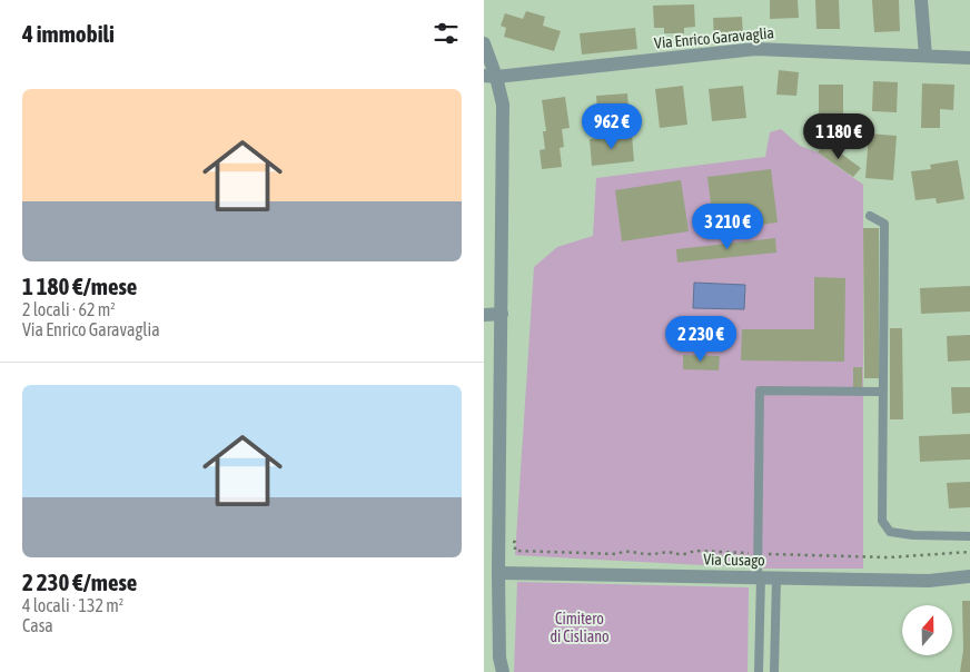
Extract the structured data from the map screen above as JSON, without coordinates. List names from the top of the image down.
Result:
{
  "streets": {
    "street": ["Via Enrico Garavaglia", "Via Cusago"]
  },
  "parks": ["Cimitero di Cisliano"],
  "north": "top",
  "page": {
    "heading": "4 immobili",
    "list": [
      {
        "name": "1 180 €/mese",
        "note": "2 locali · 62 m² · Via Enrico Garavaglia"
      },
      {
        "name": "2 230 €/mese",
        "note": "4 locali · 132 m² · Casa"
      }
    ],
    "price": [
      "962 €",
      "1 180 €",
      "3 210 €",
      "2 230 €"
    ]
  }
}
